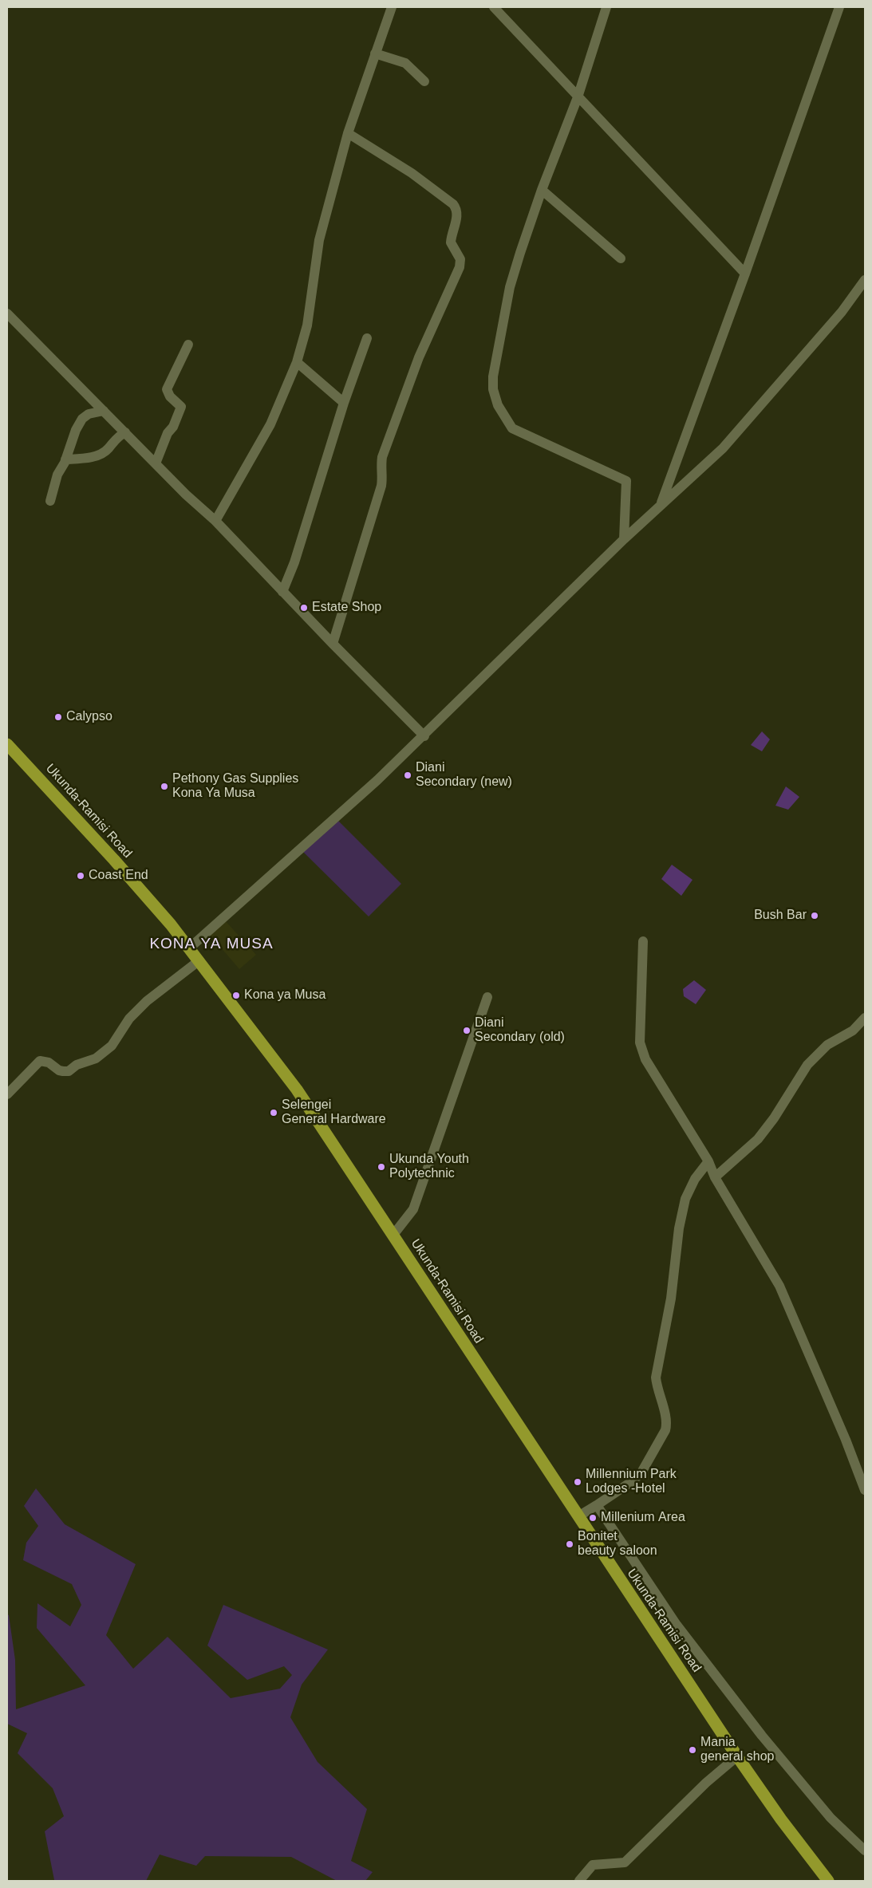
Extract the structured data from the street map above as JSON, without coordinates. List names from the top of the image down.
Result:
{
  "streets": {
    "highway": ["Ukunda-Ramisi Road"]
  },
  "districts": ["KONA YA MUSA"],
  "places": [
    "Estate Shop",
    "Calypso",
    "Diani Secondary (new)",
    "Pethony Gas Supplies Kona Ya Musa",
    "Coast End",
    "Bush Bar",
    "Kona ya Musa",
    "Diani Secondary (old)",
    "Selengei General Hardware",
    "Ukunda Youth Polytechnic",
    "Millennium Park Lodges -Hotel",
    "Millenium Area",
    "Bonitet beauty saloon",
    "Mania general shop"
  ]
}
